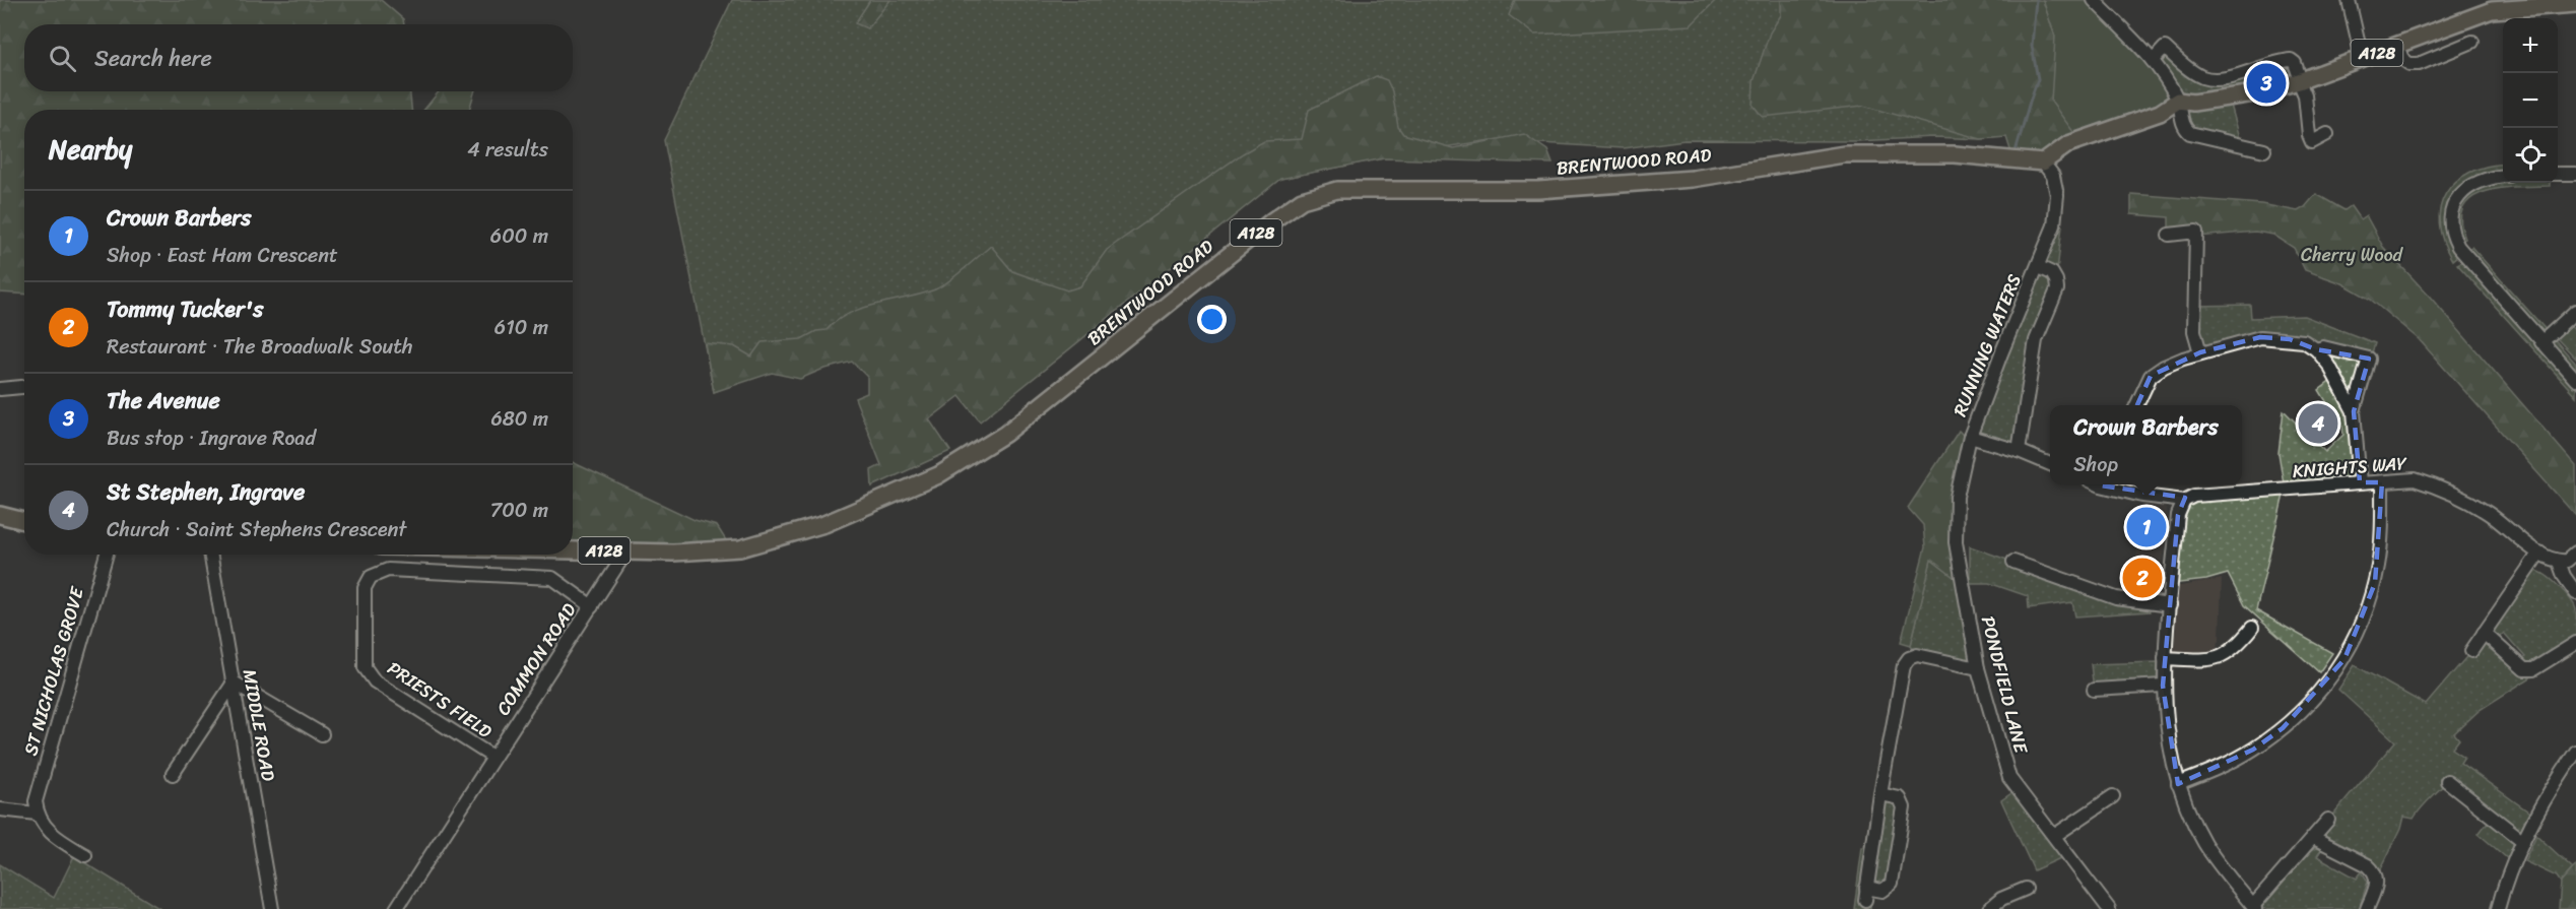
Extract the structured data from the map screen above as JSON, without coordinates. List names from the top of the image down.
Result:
{
  "streets": {
    "main road": ["A128", "BRENTWOOD ROAD"],
    "street": [
      "RUNNING WATERS",
      "KNIGHTS WAY",
      "COMMON ROAD",
      "ST NICHOLAS GROVE",
      "PONDFIELD LANE",
      "PRIESTS FIELD",
      "MIDDLE ROAD"
    ]
  },
  "crossings": [
    ["A128", "BRENTWOOD ROAD"],
    ["A128", "RUNNING WATERS"],
    ["BRENTWOOD ROAD", "RUNNING WATERS"],
    ["BRENTWOOD ROAD", "COMMON ROAD"],
    ["RUNNING WATERS", "PONDFIELD LANE"],
    ["COMMON ROAD", "PRIESTS FIELD"]
  ],
  "parks": ["Cherry Wood"],
  "page": {
    "map_buttons": ["+", "−"],
    "search": "Search here",
    "pins": [
      "3",
      "4",
      "1",
      "2"
    ],
    "heading": ["Nearby", "4 results"],
    "list": [
      {
        "mark": "1",
        "name": "Crown Barbers",
        "note": "Shop · East Ham Crescent",
        "value": "600 m"
      },
      {
        "mark": "2",
        "name": "Tommy Tucker's",
        "note": "Restaurant · The Broadwalk South",
        "value": "610 m"
      },
      {
        "mark": "3",
        "name": "The Avenue",
        "note": "Bus stop · Ingrave Road",
        "value": "680 m"
      },
      {
        "mark": "4",
        "name": "St Stephen, Ingrave",
        "note": "Church · Saint Stephens Crescent",
        "value": "700 m"
      }
    ],
    "popup": ["Crown Barbers", "Shop"]
  }
}
